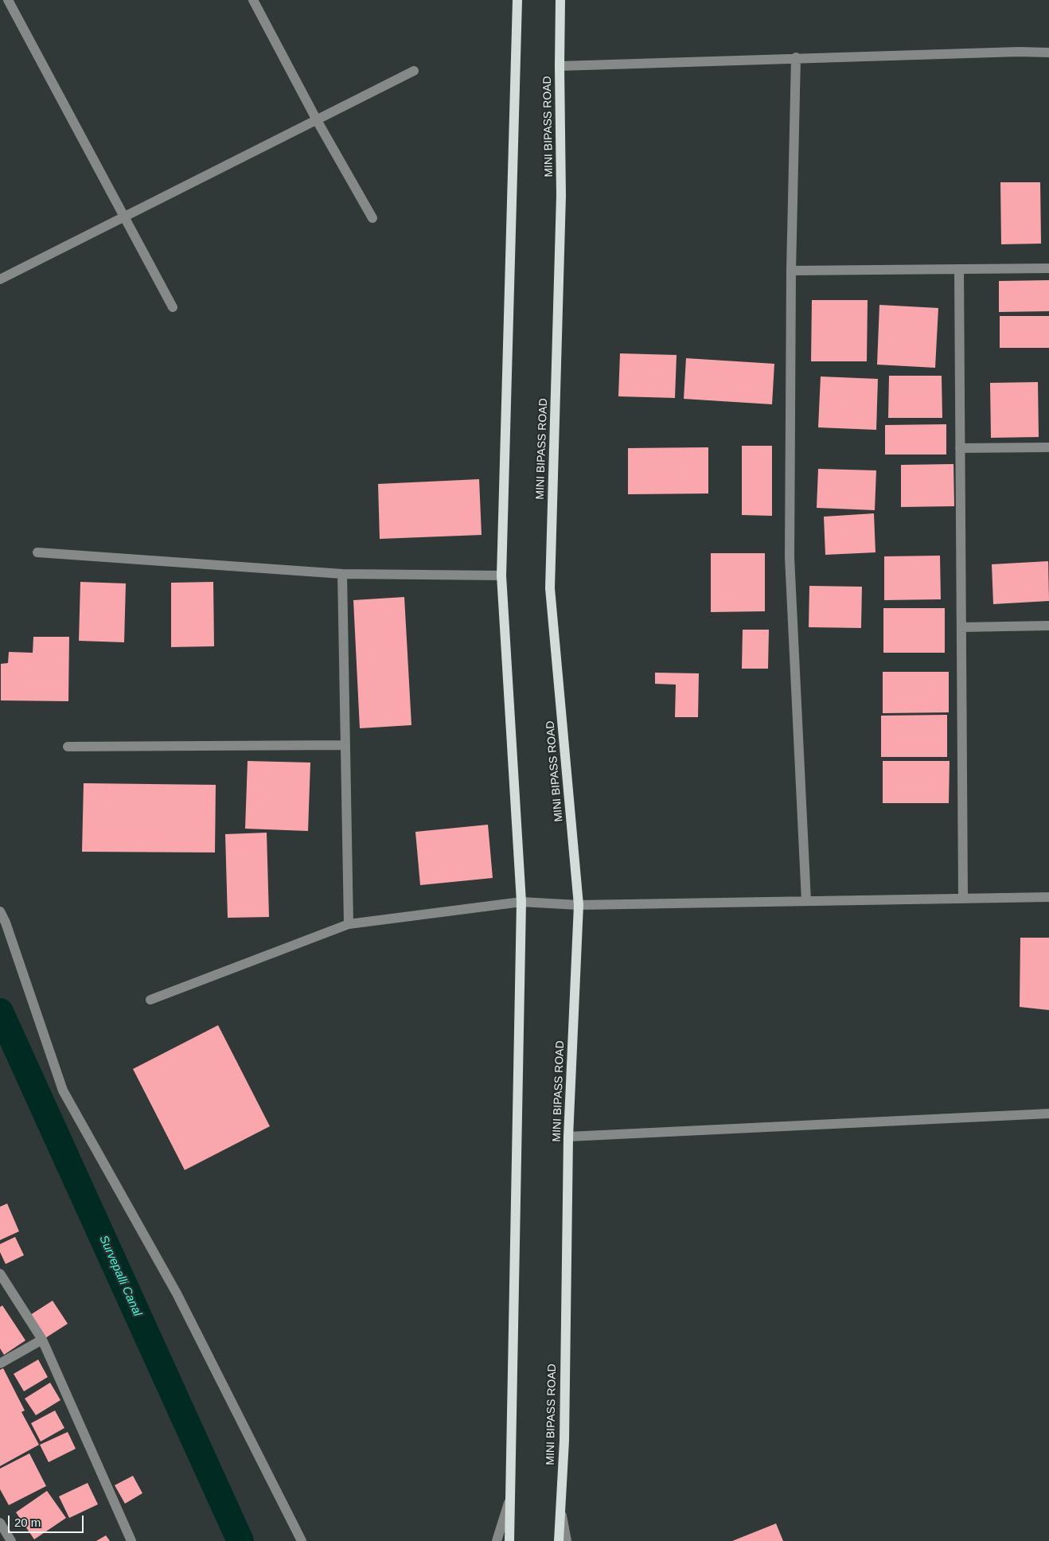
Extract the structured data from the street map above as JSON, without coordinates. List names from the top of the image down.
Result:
{
  "streets": {
    "main road": ["MINI BIPASS ROAD"]
  },
  "water": ["Survepalli Canal"],
  "scale_bar": "20 m"
}
